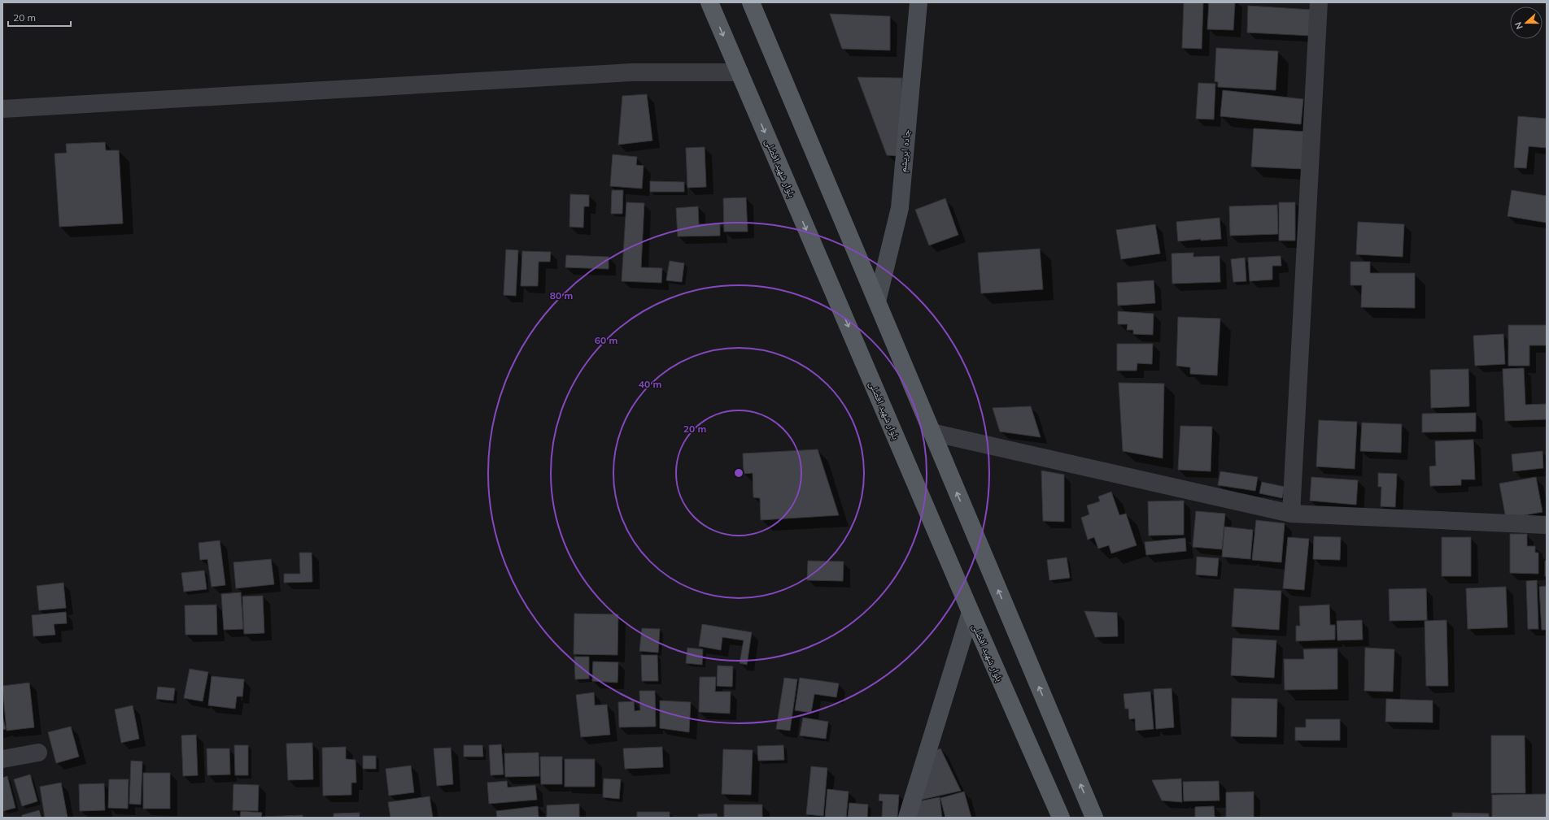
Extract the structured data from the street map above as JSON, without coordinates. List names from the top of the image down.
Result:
{
  "streets": {
    "main road": ["جاده ابریشم", "بلوار شهید افضلی"]
  },
  "scale_bar": "20 m",
  "north": "left",
  "rings": [
    "80 m",
    "60 m",
    "40 m",
    "20 m"
  ]
}
